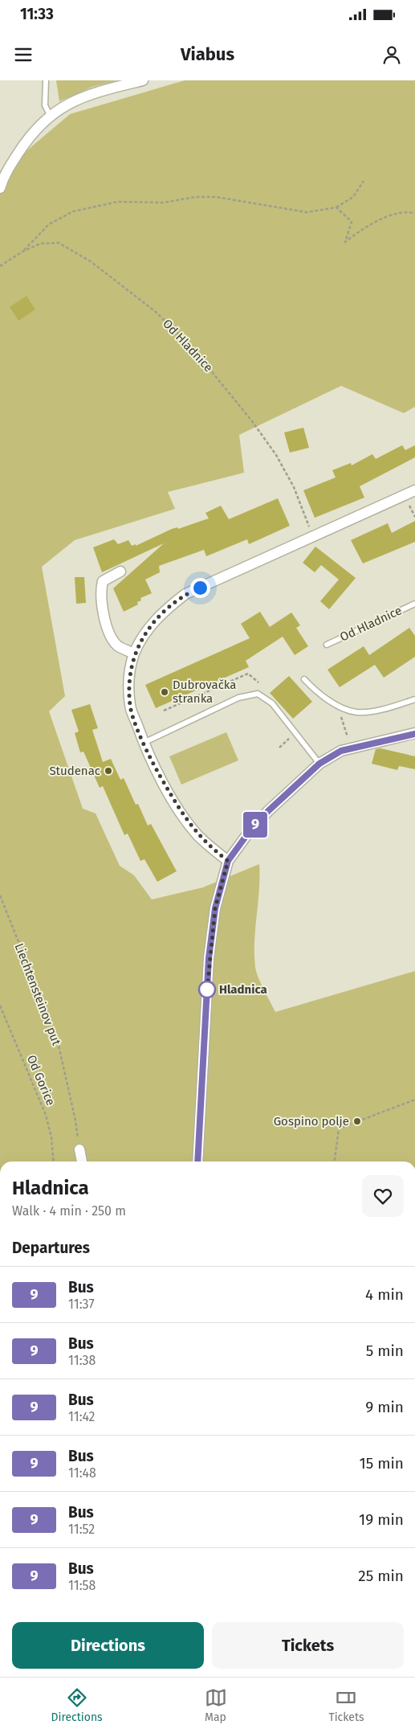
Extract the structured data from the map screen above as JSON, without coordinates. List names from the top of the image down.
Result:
{
  "streets": {
    "lane": ["Od Hladnice"],
    "path": ["Liechtensteinov put", "Od Gorice"]
  },
  "places": [
    "Dubrovačka stranka",
    "Studenac",
    "Hladnica",
    "Gospino polje"
  ],
  "lines": ["bus line 9"],
  "page": {
    "status": "11:33",
    "header": "Viabus",
    "on_map": "9",
    "heading": [
      ["Hladnica", "Walk · 4 min · 250 m"],
      "Departures"
    ],
    "list": [
      {
        "mark": "9",
        "name": "Bus",
        "note": "11:37",
        "value": "4 min"
      },
      {
        "mark": "9",
        "name": "Bus",
        "note": "11:38",
        "value": "5 min"
      },
      {
        "mark": "9",
        "name": "Bus",
        "note": "11:42",
        "value": "9 min"
      },
      {
        "mark": "9",
        "name": "Bus",
        "note": "11:48",
        "value": "15 min"
      },
      {
        "mark": "9",
        "name": "Bus",
        "note": "11:52",
        "value": "19 min"
      },
      {
        "mark": "9",
        "name": "Bus",
        "note": "11:58",
        "value": "25 min"
      }
    ],
    "buttons": ["Directions", "Tickets"],
    "tabs": ["Directions", "Map", "Tickets"]
  }
}
